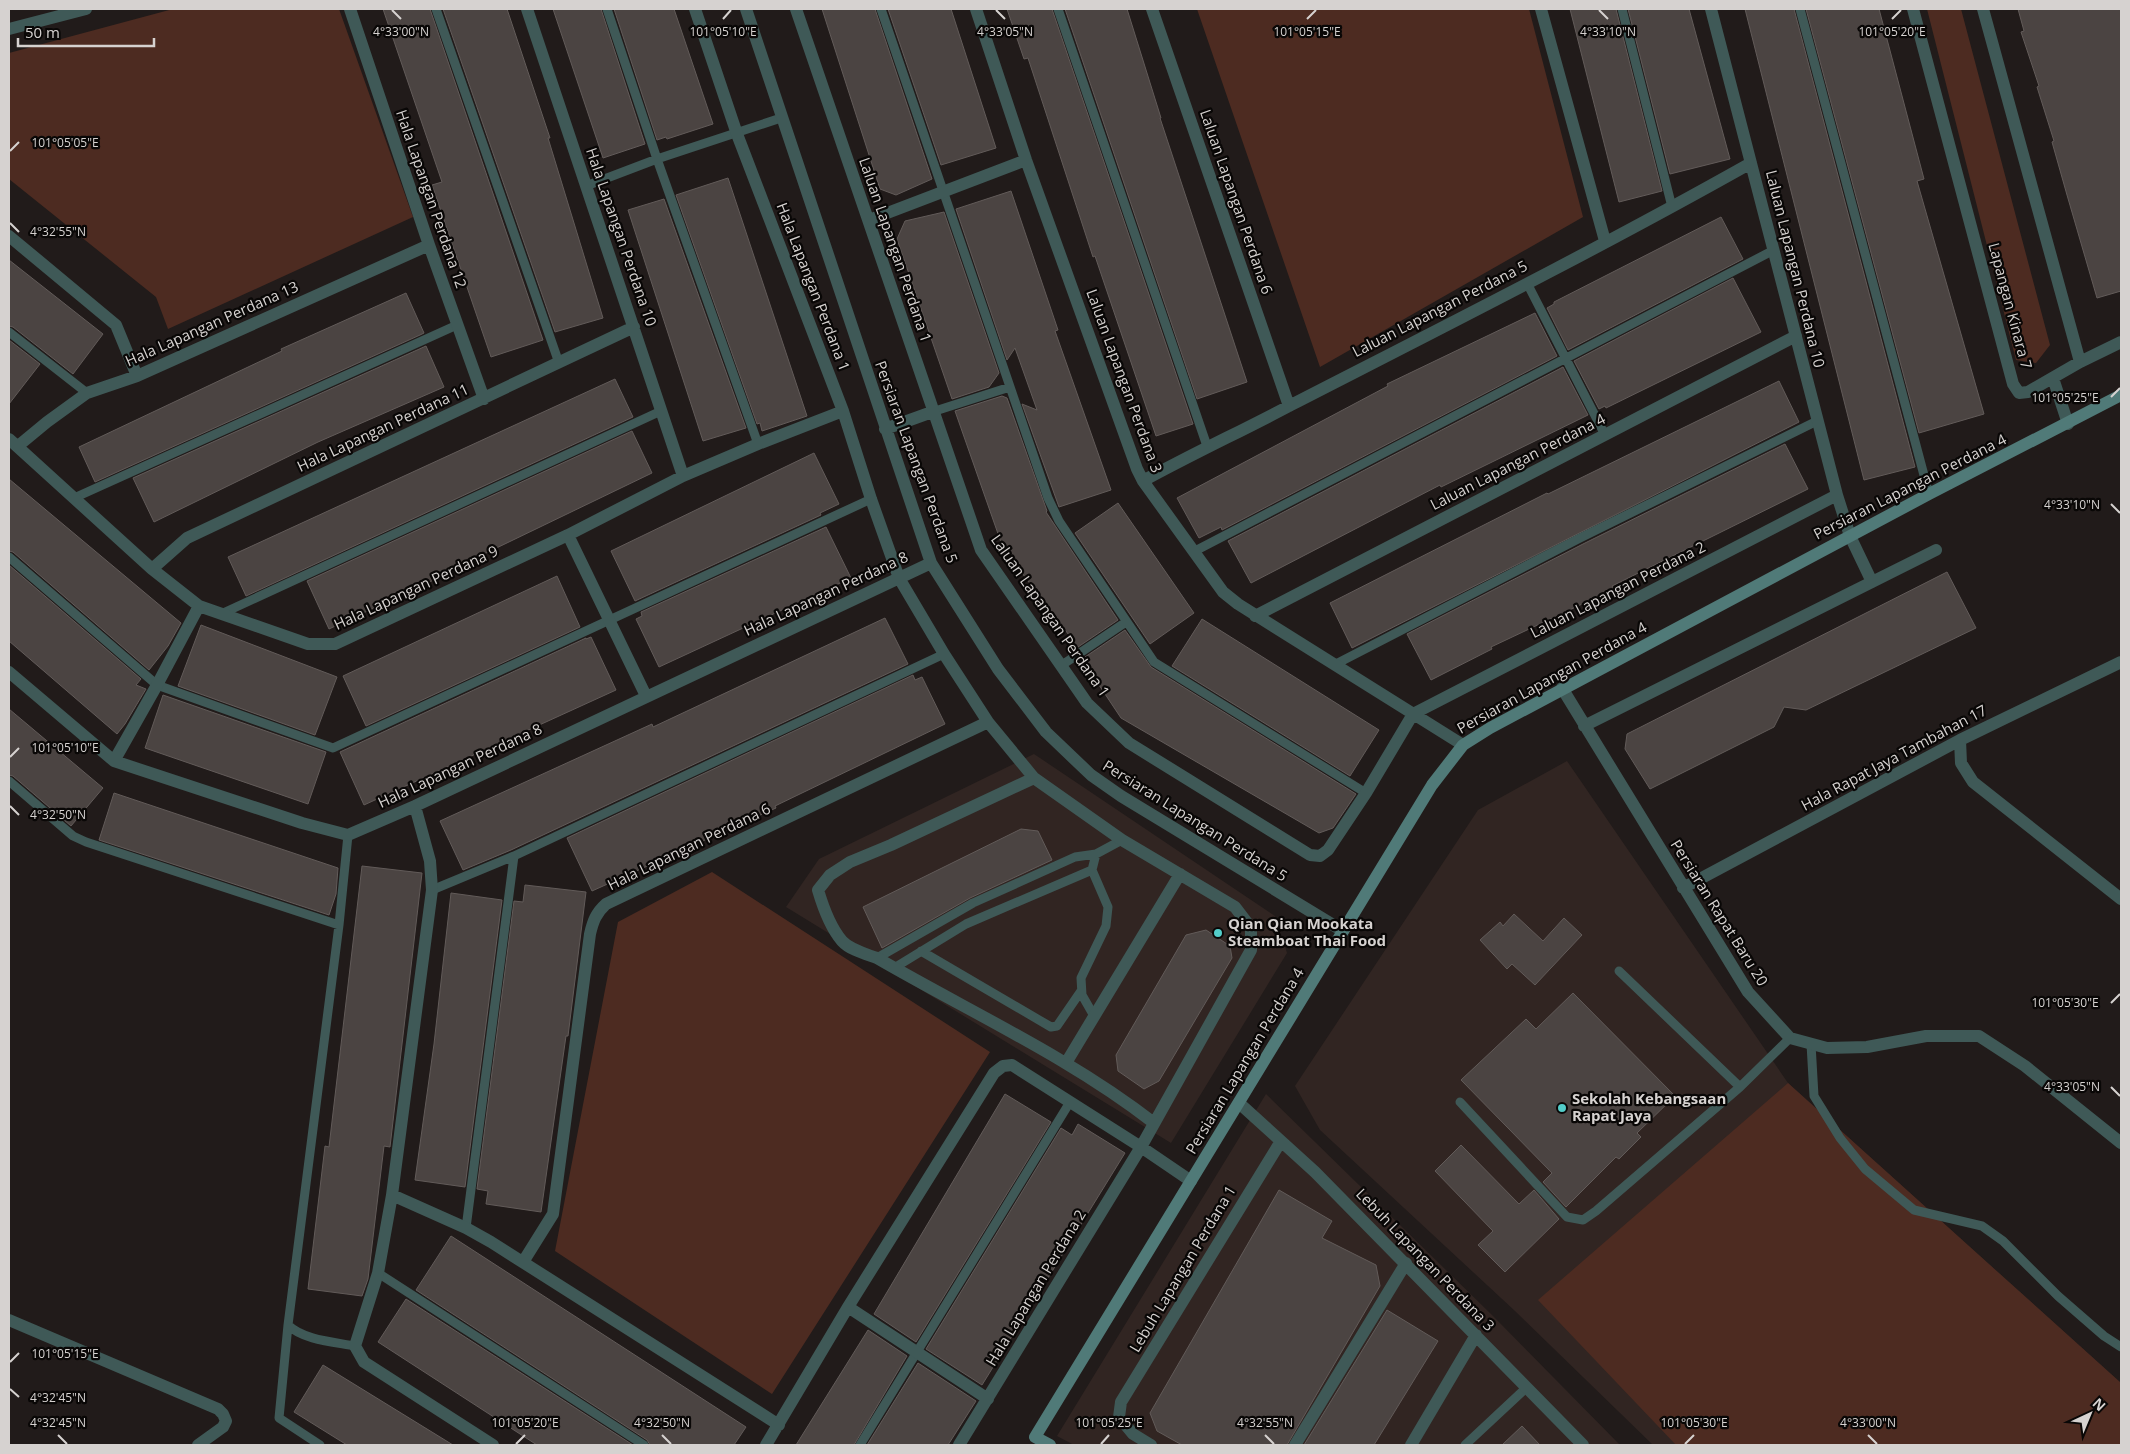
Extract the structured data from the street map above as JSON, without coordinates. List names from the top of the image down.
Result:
{
  "streets": {
    "street": [
      "Hala Lapangan Perdana 12",
      "Laluan Lapangan Perdana 6",
      "Hala Lapangan Perdana 10",
      "Laluan Lapangan Perdana 1",
      "Laluan Lapangan Perdana 10",
      "Hala Lapangan Perdana 1",
      "Lapangan Kinara 7",
      "Laluan Lapangan Perdana 5",
      "Hala Lapangan Perdana 13",
      "Laluan Lapangan Perdana 3",
      "Hala Lapangan Perdana 11",
      "Persiaran Lapangan Perdana 5",
      "Laluan Lapangan Perdana 4",
      "Persiaran Lapangan Perdana 4",
      "Hala Lapangan Perdana 9",
      "Laluan Lapangan Perdana 2",
      "Hala Lapangan Perdana 8",
      "Hala Rapat Jaya Tambahan 17",
      "Hala Lapangan Perdana 6",
      "Persiaran Rapat Baru 20",
      "Lebuh Lapangan Perdana 3",
      "Lebuh Lapangan Perdana 1",
      "Hala Lapangan Perdana 2"
    ]
  },
  "crossings": [
    ["Hala Lapangan Perdana 12", "Hala Lapangan Perdana 13"],
    ["Hala Lapangan Perdana 12", "Hala Lapangan Perdana 11"],
    ["Laluan Lapangan Perdana 6", "Laluan Lapangan Perdana 5"],
    ["Hala Lapangan Perdana 10", "Hala Lapangan Perdana 11"],
    ["Hala Lapangan Perdana 10", "Hala Lapangan Perdana 9"],
    ["Laluan Lapangan Perdana 1", "Laluan Lapangan Perdana 3"],
    ["Laluan Lapangan Perdana 1", "Laluan Lapangan Perdana 2"],
    ["Laluan Lapangan Perdana 10", "Laluan Lapangan Perdana 5"],
    ["Laluan Lapangan Perdana 10", "Laluan Lapangan Perdana 4"],
    ["Laluan Lapangan Perdana 10", "Persiaran Lapangan Perdana 4"],
    ["Laluan Lapangan Perdana 10", "Laluan Lapangan Perdana 2"],
    ["Hala Lapangan Perdana 1", "Hala Lapangan Perdana 9"],
    ["Hala Lapangan Perdana 1", "Hala Lapangan Perdana 8"],
    ["Hala Lapangan Perdana 1", "Hala Lapangan Perdana 6"],
    ["Hala Lapangan Perdana 1", "Hala Lapangan Perdana 2"],
    ["Laluan Lapangan Perdana 5", "Laluan Lapangan Perdana 3"],
    ["Hala Lapangan Perdana 13", "Hala Lapangan Perdana 9"],
    ["Laluan Lapangan Perdana 3", "Laluan Lapangan Perdana 4"],
    ["Laluan Lapangan Perdana 3", "Persiaran Lapangan Perdana 4"],
    ["Laluan Lapangan Perdana 3", "Laluan Lapangan Perdana 2"],
    ["Hala Lapangan Perdana 11", "Hala Lapangan Perdana 9"],
    ["Persiaran Lapangan Perdana 5", "Persiaran Lapangan Perdana 4"],
    ["Persiaran Lapangan Perdana 5", "Hala Lapangan Perdana 8"],
    ["Persiaran Lapangan Perdana 4", "Persiaran Rapat Baru 20"],
    ["Persiaran Lapangan Perdana 4", "Lebuh Lapangan Perdana 3"],
    ["Hala Rapat Jaya Tambahan 17", "Persiaran Rapat Baru 20"],
    ["Lebuh Lapangan Perdana 3", "Lebuh Lapangan Perdana 1"]
  ],
  "places": ["Qian Qian Mookata Steamboat Thai Food", "Sekolah Kebangsaan Rapat Jaya"],
  "scale_bar": "50 m",
  "north": "top right",
  "coordinates": [
    "4°33'00\"N",
    "4°33'05\"N",
    "4°33'10\"N",
    "101°05'10\"E",
    "101°05'15\"E",
    "101°05'20\"E",
    "101°05'05\"E",
    "4°32'55\"N",
    "101°05'25\"E",
    "4°32'50\"N",
    "101°05'30\"E",
    "4°32'45\"N"
  ]
}
